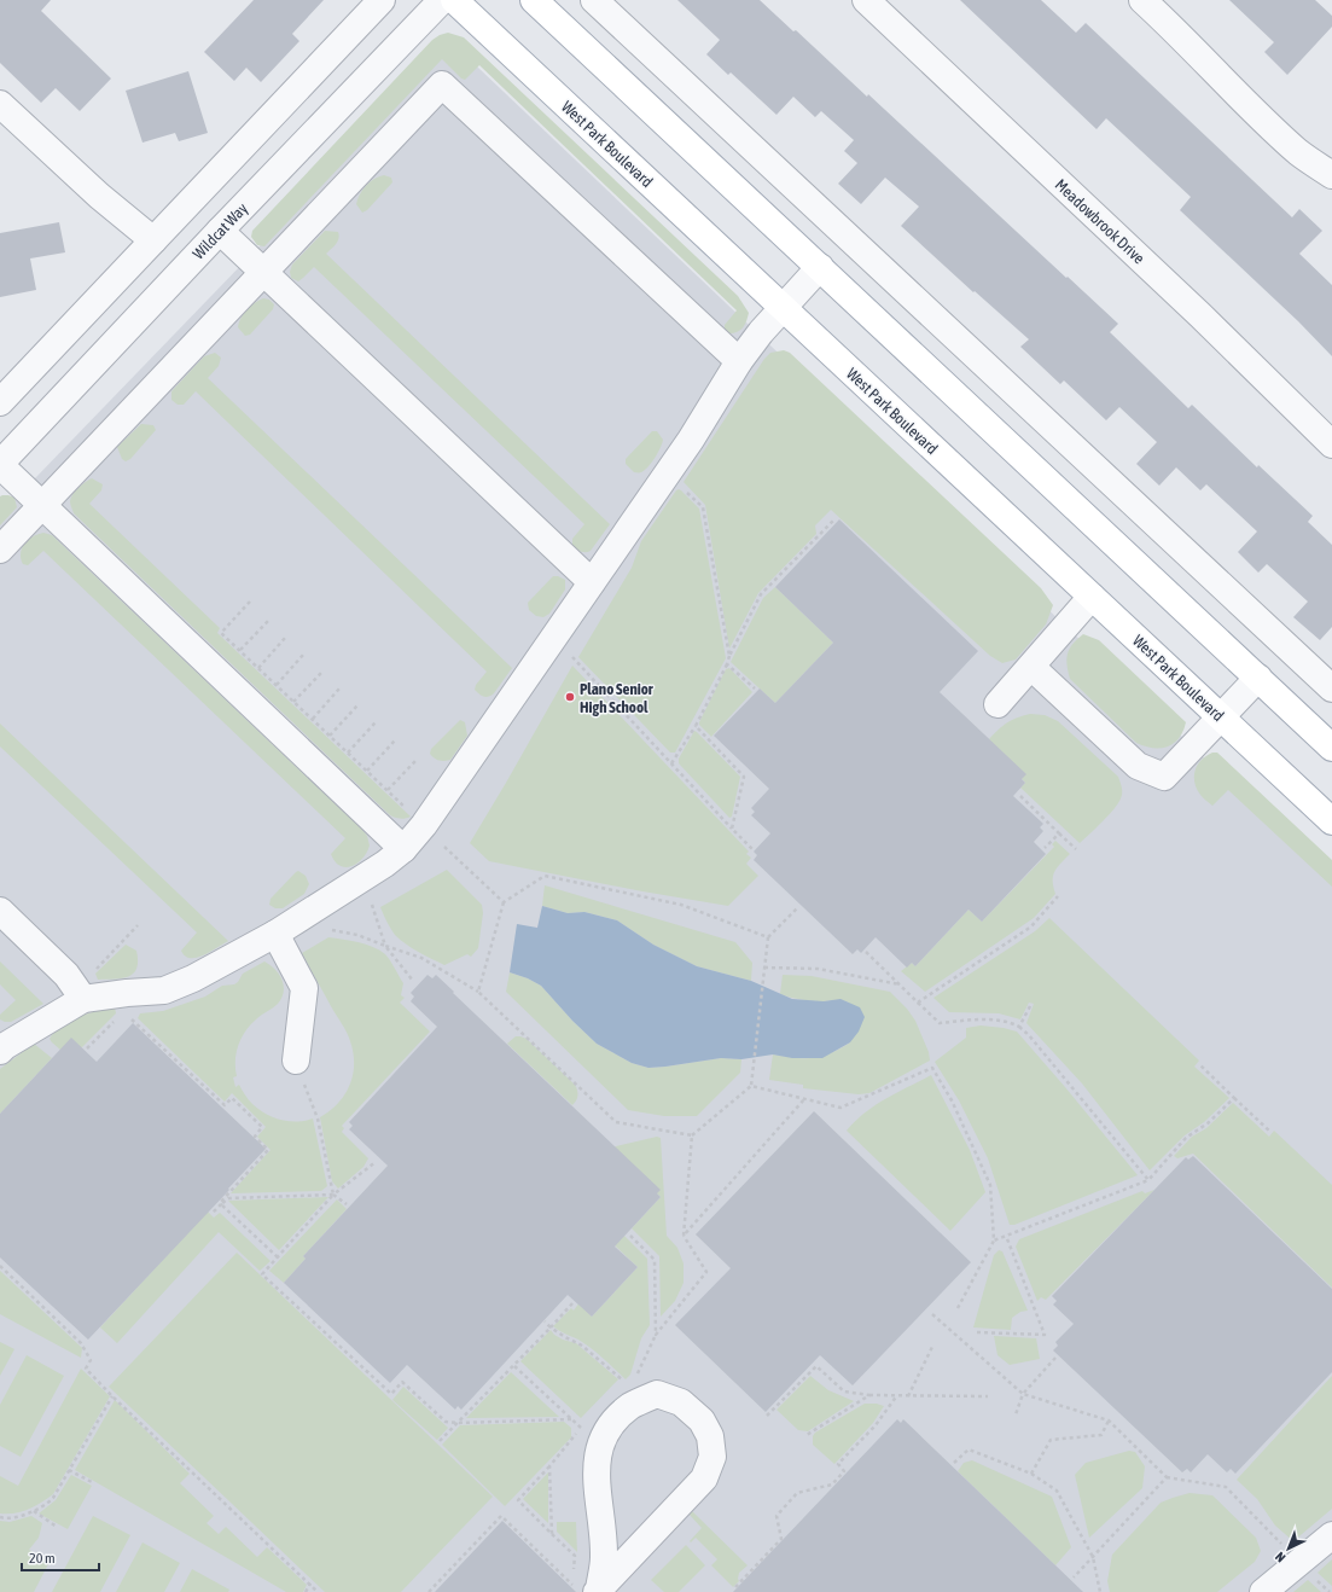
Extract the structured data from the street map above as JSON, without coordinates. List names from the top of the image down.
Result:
{
  "streets": {
    "main road": ["West Park Boulevard"],
    "street": ["Meadowbrook Drive", "Wildcat Way"]
  },
  "places": ["Plano Senior High School"],
  "scale_bar": "20 m",
  "north": "bottom left"
}
